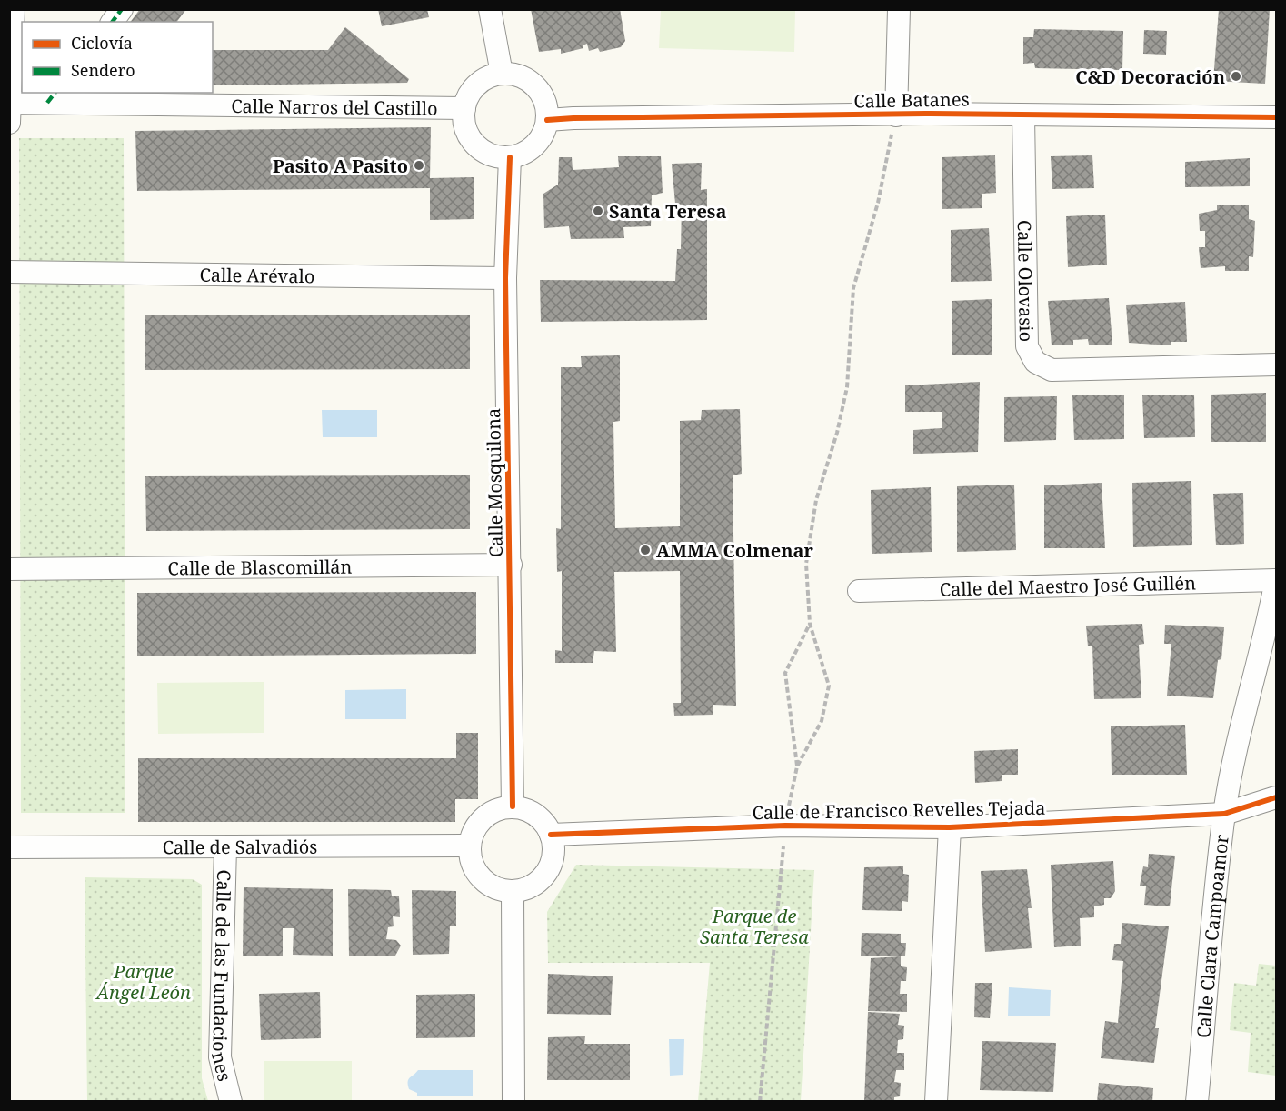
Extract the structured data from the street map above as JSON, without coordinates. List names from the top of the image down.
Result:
{
  "streets": {
    "street": [
      "Calle Batanes",
      "Calle Narros del Castillo",
      "Calle Arévalo",
      "Calle Olovasio",
      "Calle Mosquilona",
      "Calle de Blascomillán",
      "Calle del Maestro José Guillén",
      "Calle de Francisco Revelles Tejada",
      "Calle de Salvadiós",
      "Calle Clara Campoamor",
      "Calle de las Fundaciones"
    ]
  },
  "crossings": [
    ["Calle Batanes", "Calle Narros del Castillo"],
    ["Calle Batanes", "Calle Olovasio"],
    ["Calle Batanes", "Calle Mosquilona"],
    ["Calle Narros del Castillo", "Calle Mosquilona"],
    ["Calle Arévalo", "Calle Mosquilona"],
    ["Calle Mosquilona", "Calle de Blascomillán"],
    ["Calle Mosquilona", "Calle de Francisco Revelles Tejada"],
    ["Calle Mosquilona", "Calle de Salvadiós"],
    ["Calle del Maestro José Guillén", "Calle Clara Campoamor"],
    ["Calle de Francisco Revelles Tejada", "Calle de Salvadiós"],
    ["Calle de Francisco Revelles Tejada", "Calle Clara Campoamor"],
    ["Calle de Salvadiós", "Calle de las Fundaciones"]
  ],
  "parks": ["Parque de Santa Teresa", "Parque Ángel León"],
  "places": [
    "C&D Decoración",
    "Pasito A Pasito",
    "Santa Teresa",
    "AMMA Colmenar"
  ],
  "legend": ["Ciclovía", "Sendero"]
}
